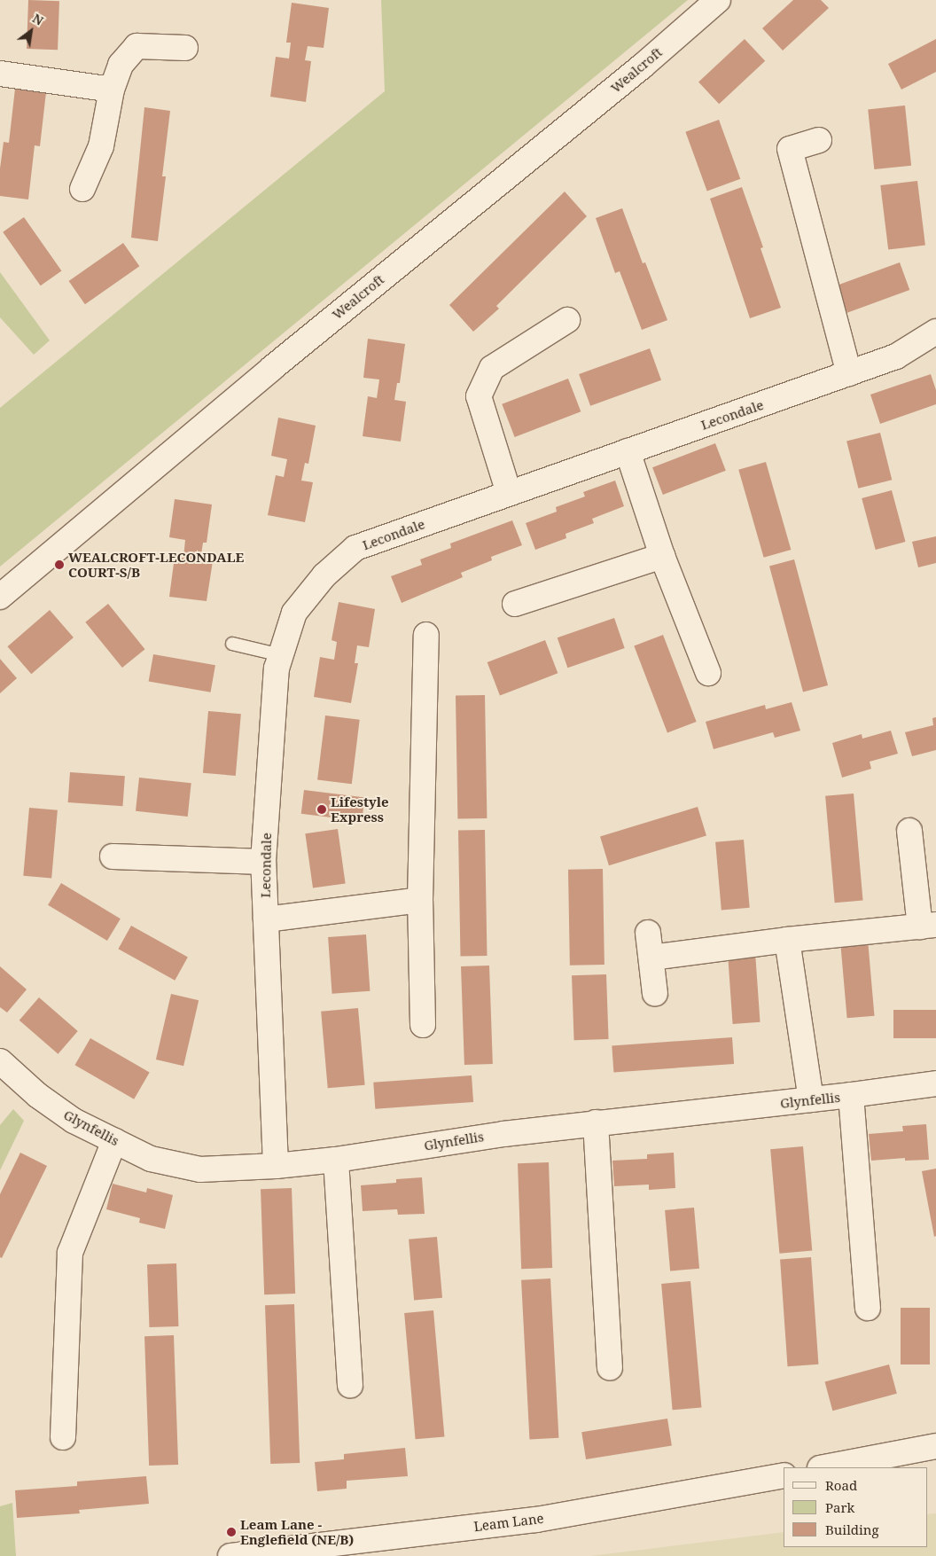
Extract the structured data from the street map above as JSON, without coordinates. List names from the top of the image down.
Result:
{
  "streets": {
    "street": [
      "Wealcroft",
      "Lecondale",
      "Glynfellis",
      "Leam Lane"
    ]
  },
  "crossings": [
    ["Lecondale", "Glynfellis"]
  ],
  "places": ["WEALCROFT-LECONDALE COURT-S/B", "Lifestyle Express", "Leam Lane - Englefield (NE/B)"],
  "legend": ["Road", "Park", "Building"],
  "north": "top right"
}
